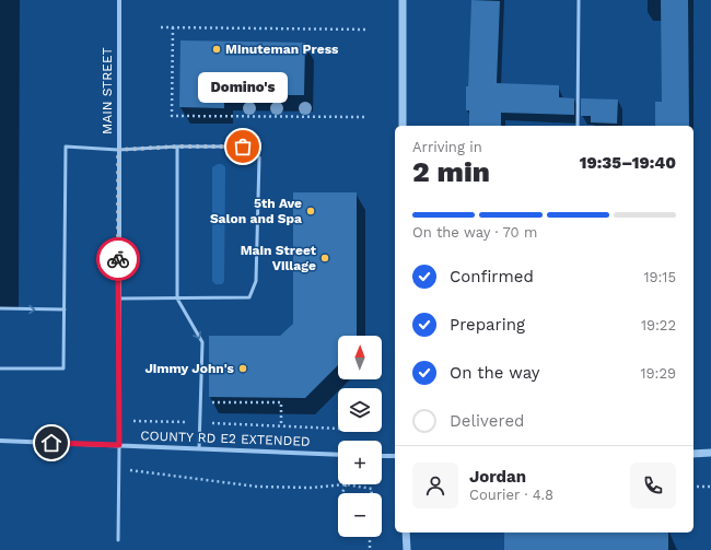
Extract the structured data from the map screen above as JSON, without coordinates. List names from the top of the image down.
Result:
{
  "streets": {
    "street": ["MAIN STREET", "COUNTY RD E2 EXTENDED"]
  },
  "crossings": [
    ["MAIN STREET", "COUNTY RD E2 EXTENDED"]
  ],
  "places": [
    "Minuteman Press",
    "Domino's",
    "5th Ave Salon and Spa",
    "Main Street Village",
    "Jimmy John's"
  ],
  "north": "top",
  "page": {
    "bubble": "Domino's",
    "heading": ["2 min", "Arriving in", "19:35–19:40"],
    "panel": ["Jordan", "Courier · 4.8"],
    "bar": "On the way · 70 m",
    "list": [
      ["Confirmed", "19:15"],
      ["Preparing", "19:22"],
      ["On the way", "19:29"],
      "Delivered"
    ],
    "map_buttons": ["+", "−"]
  }
}
